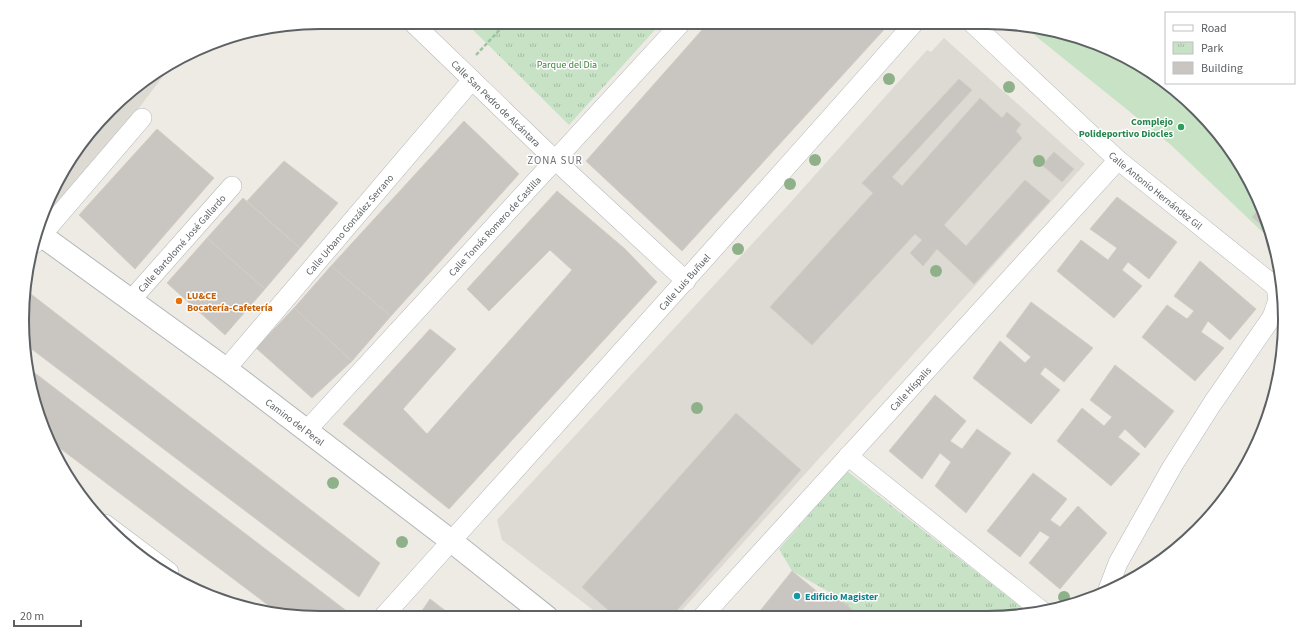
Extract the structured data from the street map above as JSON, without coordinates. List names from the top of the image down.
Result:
{
  "streets": {
    "street": [
      "Calle San Pedro de Alcántara",
      "Calle Antonio Hernández Gil",
      "Calle Urbano González Serrano",
      "Calle Tomás Romero de Castilla",
      "Calle Bartolomé José Gallardo",
      "Calle Luis Buñuel",
      "Calle Híspalis",
      "Camino del Peral"
    ]
  },
  "crossings": [
    ["Calle San Pedro de Alcántara", "Calle Urbano González Serrano"],
    ["Calle San Pedro de Alcántara", "Calle Tomás Romero de Castilla"],
    ["Calle San Pedro de Alcántara", "Calle Luis Buñuel"],
    ["Calle Antonio Hernández Gil", "Calle Híspalis"],
    ["Calle Urbano González Serrano", "Camino del Peral"],
    ["Calle Tomás Romero de Castilla", "Camino del Peral"],
    ["Calle Bartolomé José Gallardo", "Camino del Peral"],
    ["Calle Luis Buñuel", "Camino del Peral"]
  ],
  "districts": ["ZONA SUR"],
  "parks": ["Parque del Dia"],
  "places": ["Complejo Polideportivo Diocles", "LU&CE Bocatería-Cafetería", "Edificio Magister"],
  "legend": ["Road", "Park", "Building"],
  "scale_bar": "20 m"
}
